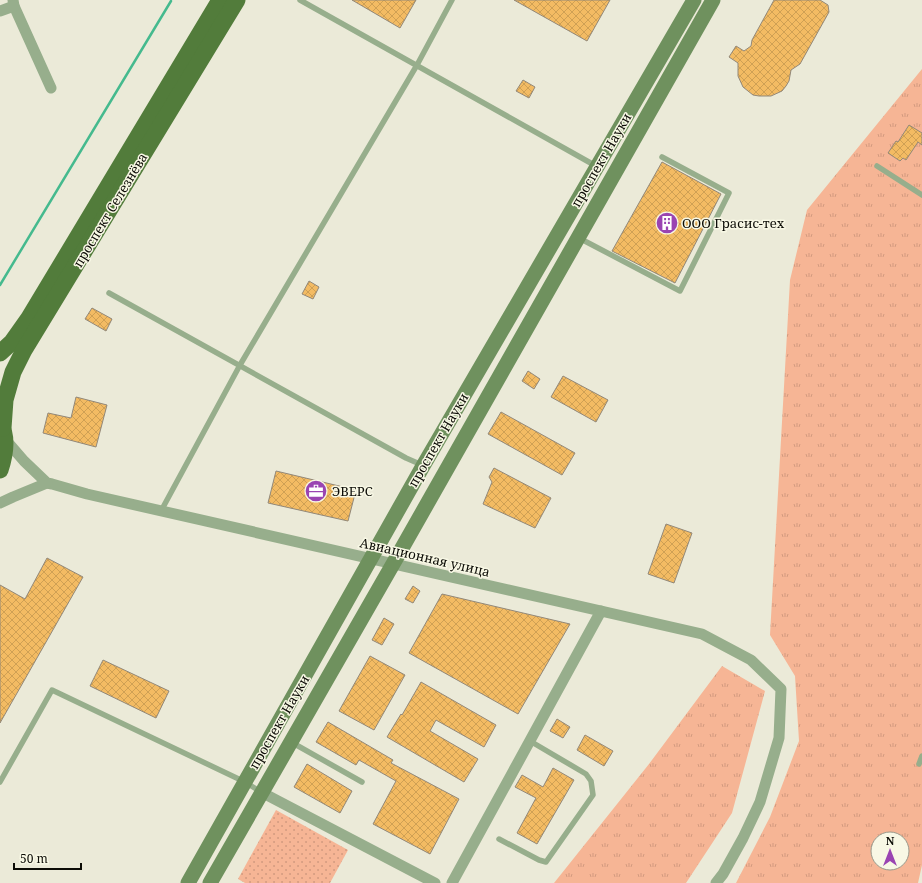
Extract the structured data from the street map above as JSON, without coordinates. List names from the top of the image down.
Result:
{
  "streets": {
    "main road": ["проспект Селезнёва"],
    "street": ["проспект Науки", "Авиационная улица"]
  },
  "crossings": [
    ["проспект Науки", "Авиационная улица"]
  ],
  "places": {
    "building": ["ООО Грасис-тех"],
    "office": ["ЭВЕРС"]
  },
  "scale_bar": "50 m",
  "north": "top"
}
